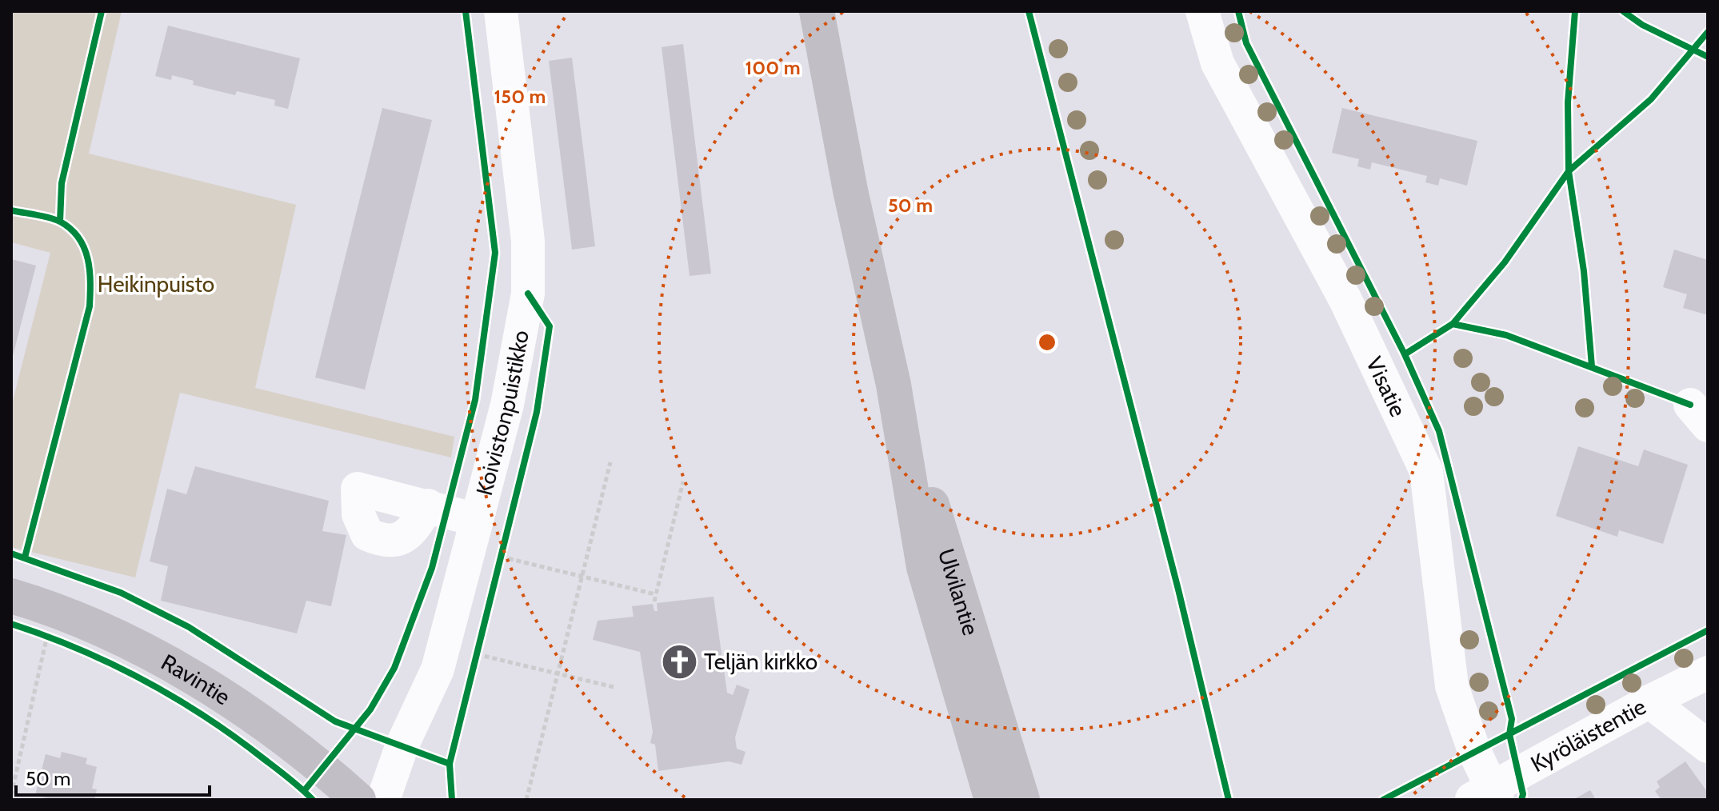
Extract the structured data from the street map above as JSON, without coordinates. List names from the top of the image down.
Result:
{
  "streets": {
    "main road": ["Ulvilantie", "Ravintie"],
    "street": ["Visatie", "Koivistonpuistikko", "Kyröläistentie"]
  },
  "crossings": [
    ["Visatie", "Kyröläistentie"]
  ],
  "parks": ["Heikinpuisto"],
  "places": {
    "church": ["Teljän kirkko"]
  },
  "scale_bar": "50 m",
  "rings": ["100 m", "150 m", "50 m"]
}
